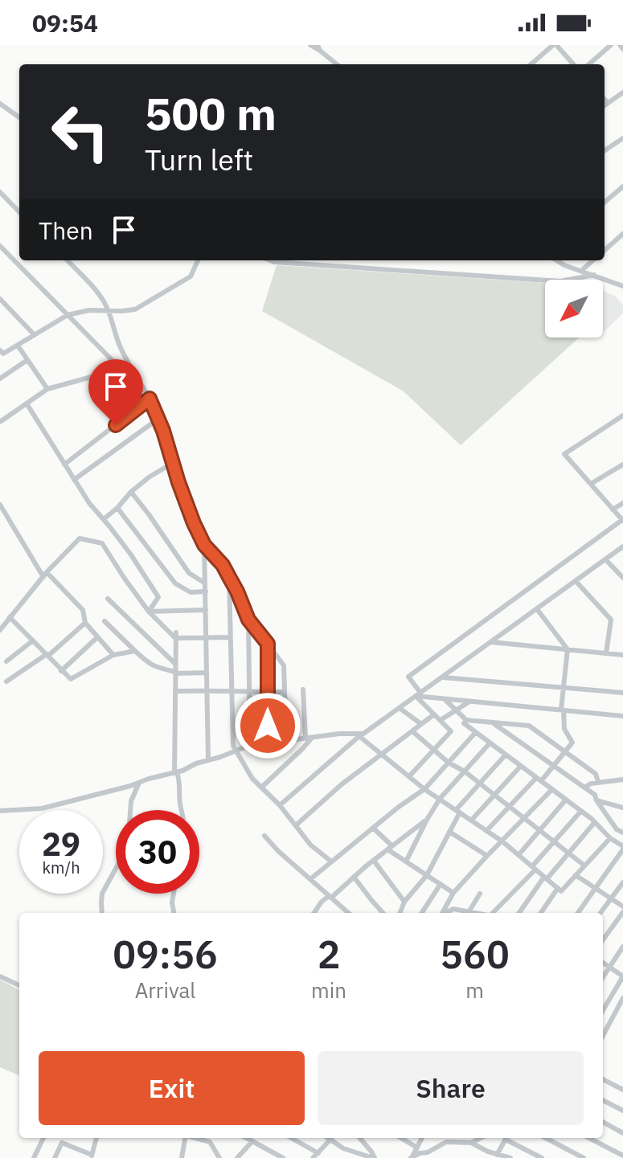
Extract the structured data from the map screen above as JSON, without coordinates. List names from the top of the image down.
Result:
{
  "north": "bottom left",
  "page": {
    "status": "09:54",
    "turn": ["500 m", "Turn left"],
    "then": "Then",
    "speed": "29 km/h",
    "limit": "30",
    "eta": [
      "09:56",
      "Arrival",
      "2",
      "min",
      "560",
      "m"
    ],
    "buttons": ["Exit", "Share"]
  }
}
